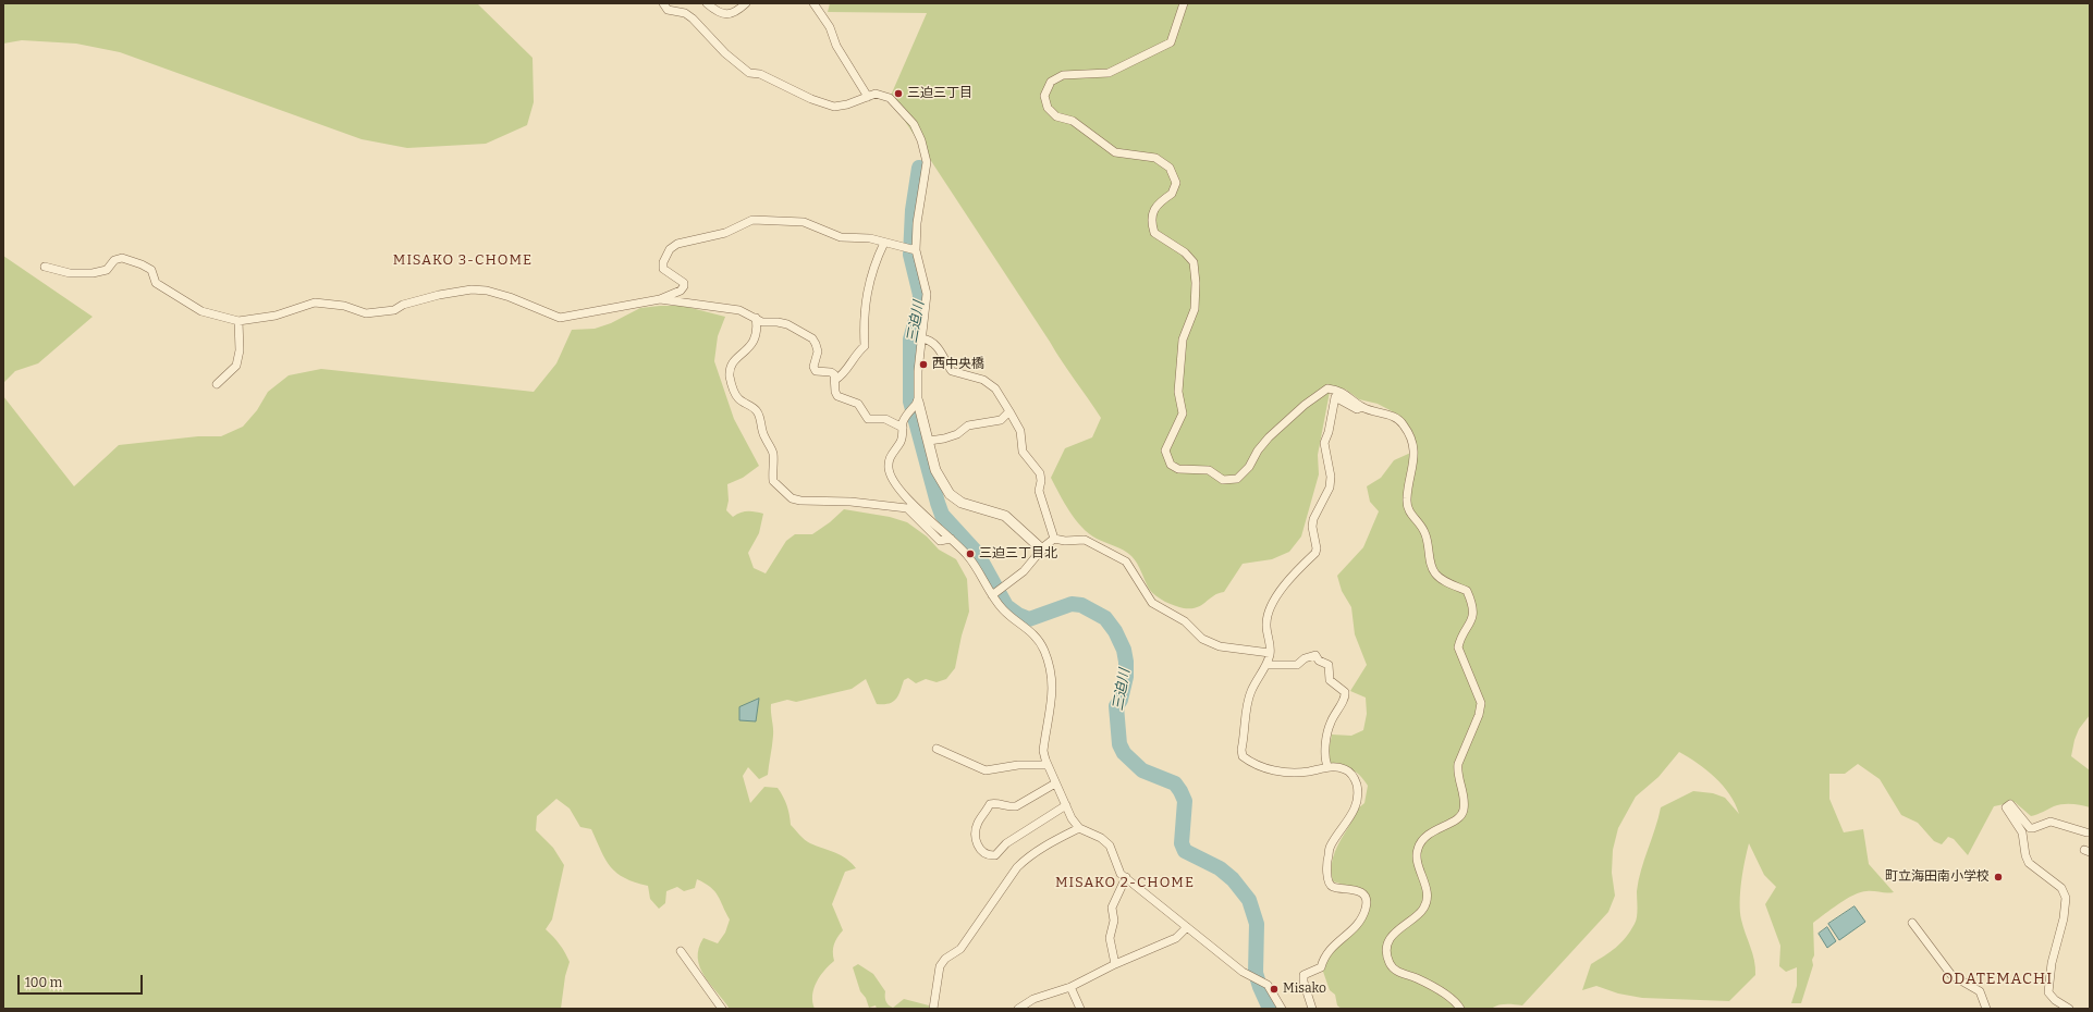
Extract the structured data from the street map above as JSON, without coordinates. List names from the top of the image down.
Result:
{
  "districts": ["MISAKO 3-CHOME", "MISAKO 2-CHOME", "ODATEMACHI"],
  "water": ["三迫川"],
  "places": [
    "三迫三丁目",
    "西中央橋",
    "三迫三丁目北",
    "町立海田南小学校",
    "Misako"
  ],
  "scale_bar": "100 m"
}
